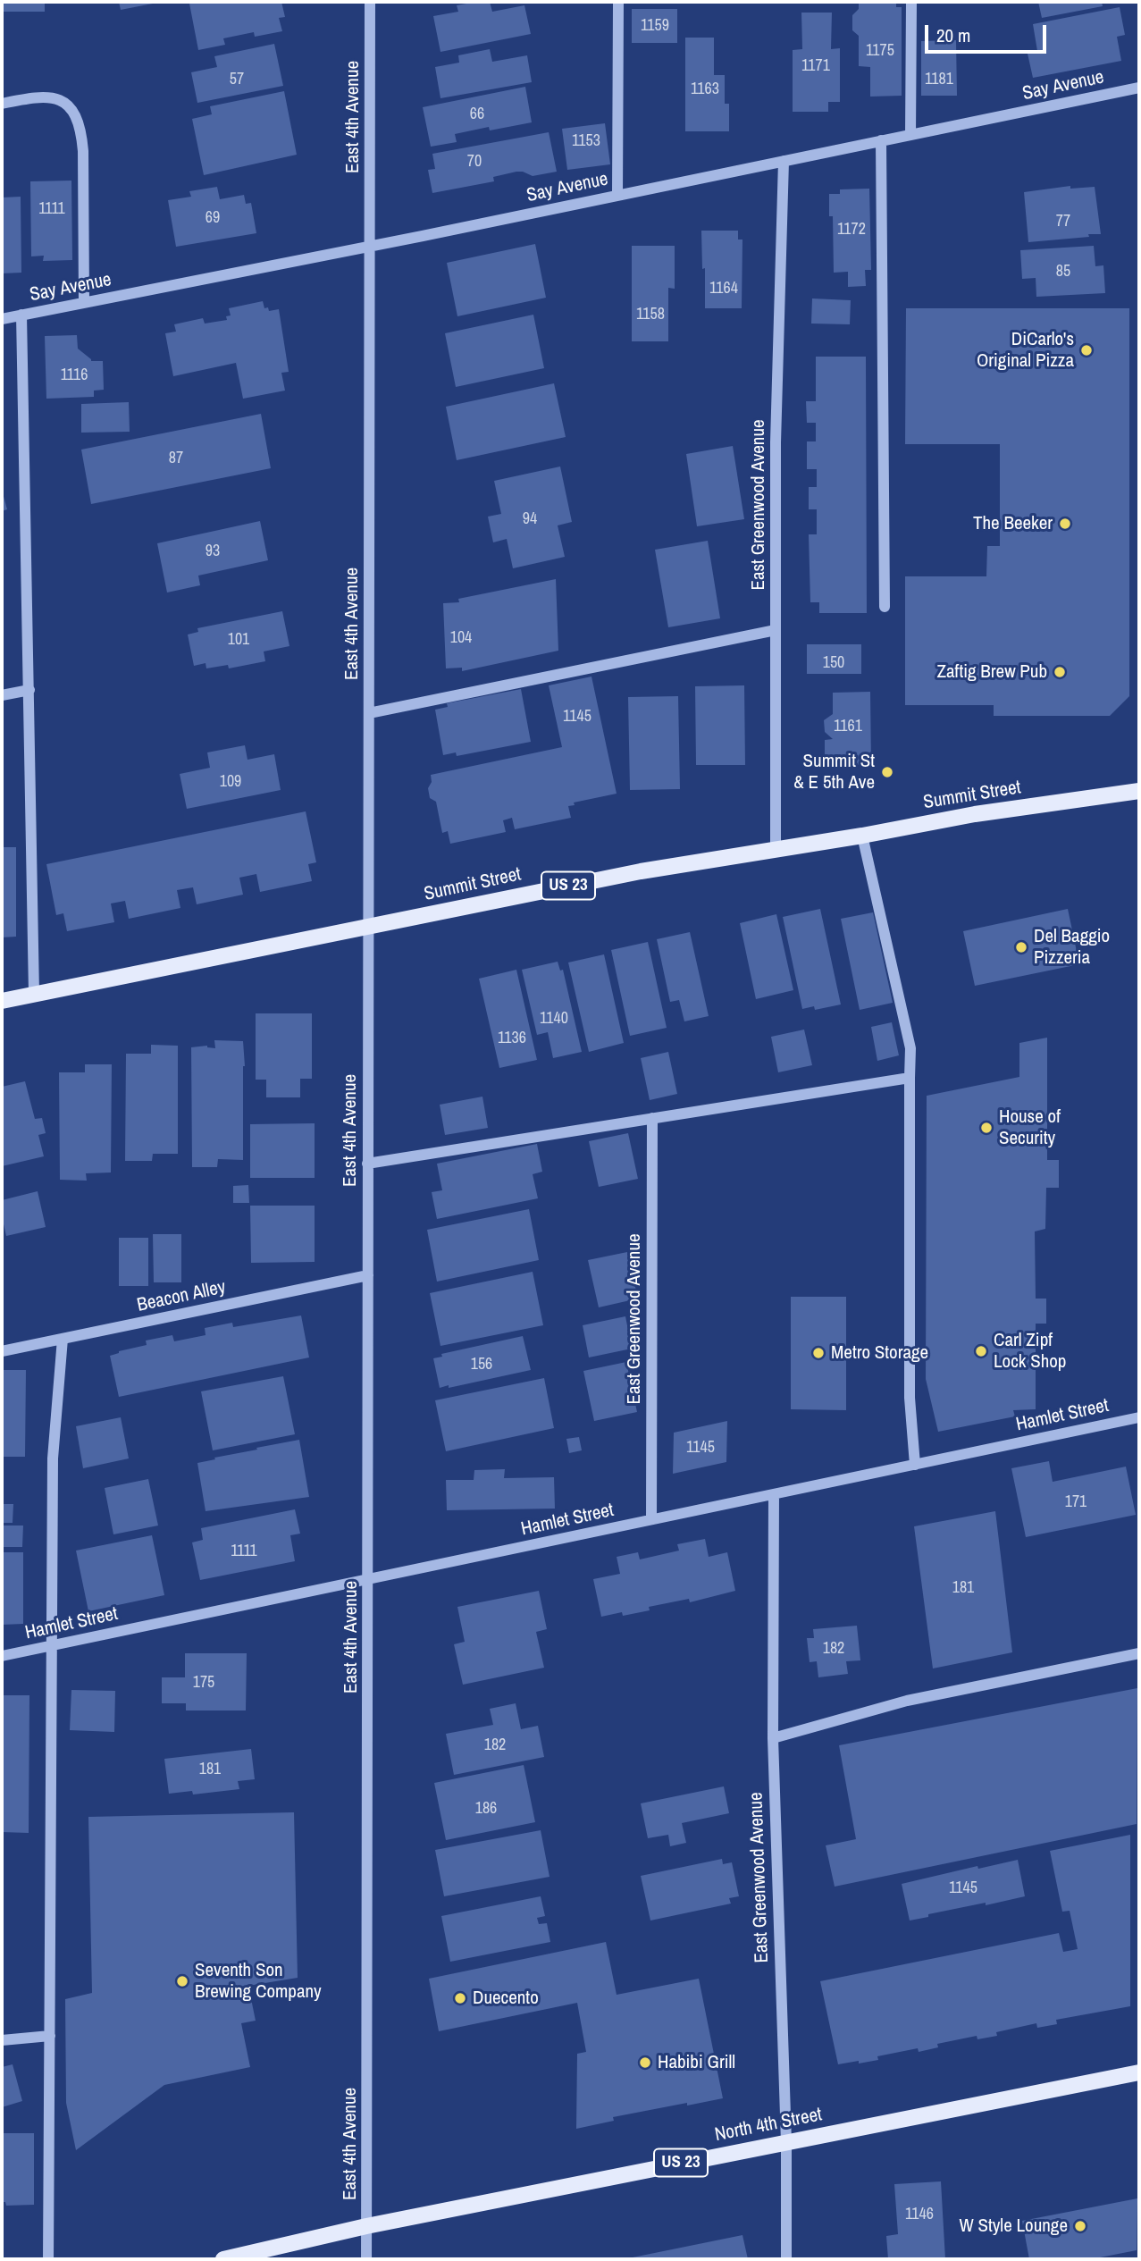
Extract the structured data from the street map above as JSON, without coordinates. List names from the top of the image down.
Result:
{
  "streets": {
    "main road": ["Summit Street", "US 23", "North 4th Street"],
    "street": [
      "Say Avenue",
      "East 4th Avenue",
      "East Greenwood Avenue",
      "Beacon Alley",
      "Hamlet Street"
    ]
  },
  "crossings": [
    ["Say Avenue", "East 4th Avenue"],
    ["Say Avenue", "East Greenwood Avenue"],
    ["East 4th Avenue", "Summit Street"],
    ["East 4th Avenue", "Beacon Alley"],
    ["East 4th Avenue", "Hamlet Street"],
    ["East 4th Avenue", "North 4th Street"],
    ["East Greenwood Avenue", "Summit Street"],
    ["East Greenwood Avenue", "Hamlet Street"],
    ["East Greenwood Avenue", "North 4th Street"]
  ],
  "places": [
    "DiCarlo's Original Pizza",
    "The Beeker",
    "Zaftig Brew Pub",
    "Summit St & E 5th Ave",
    "Del Baggio Pizzeria",
    "House of Security",
    "Carl Zipf Lock Shop",
    "Metro Storage",
    "Seventh Son Brewing Company",
    "Duecento",
    "Habibi Grill",
    "W Style Lounge"
  ],
  "house_numbers": [
    "1159",
    "1175",
    "1171",
    "57",
    "1181",
    "1163",
    "66",
    "1153",
    "70",
    "1111",
    "69",
    "77",
    "1172",
    "85",
    "1164",
    "1158",
    "1116",
    "87",
    "94",
    "93",
    "104",
    "101",
    "150",
    "1145",
    "1161",
    "109",
    "1140",
    "1136",
    "156",
    "1145",
    "171",
    "1111",
    "181",
    "182",
    "175",
    "182",
    "181",
    "186",
    "1145",
    "1146"
  ],
  "scale_bar": "20 m"
}
